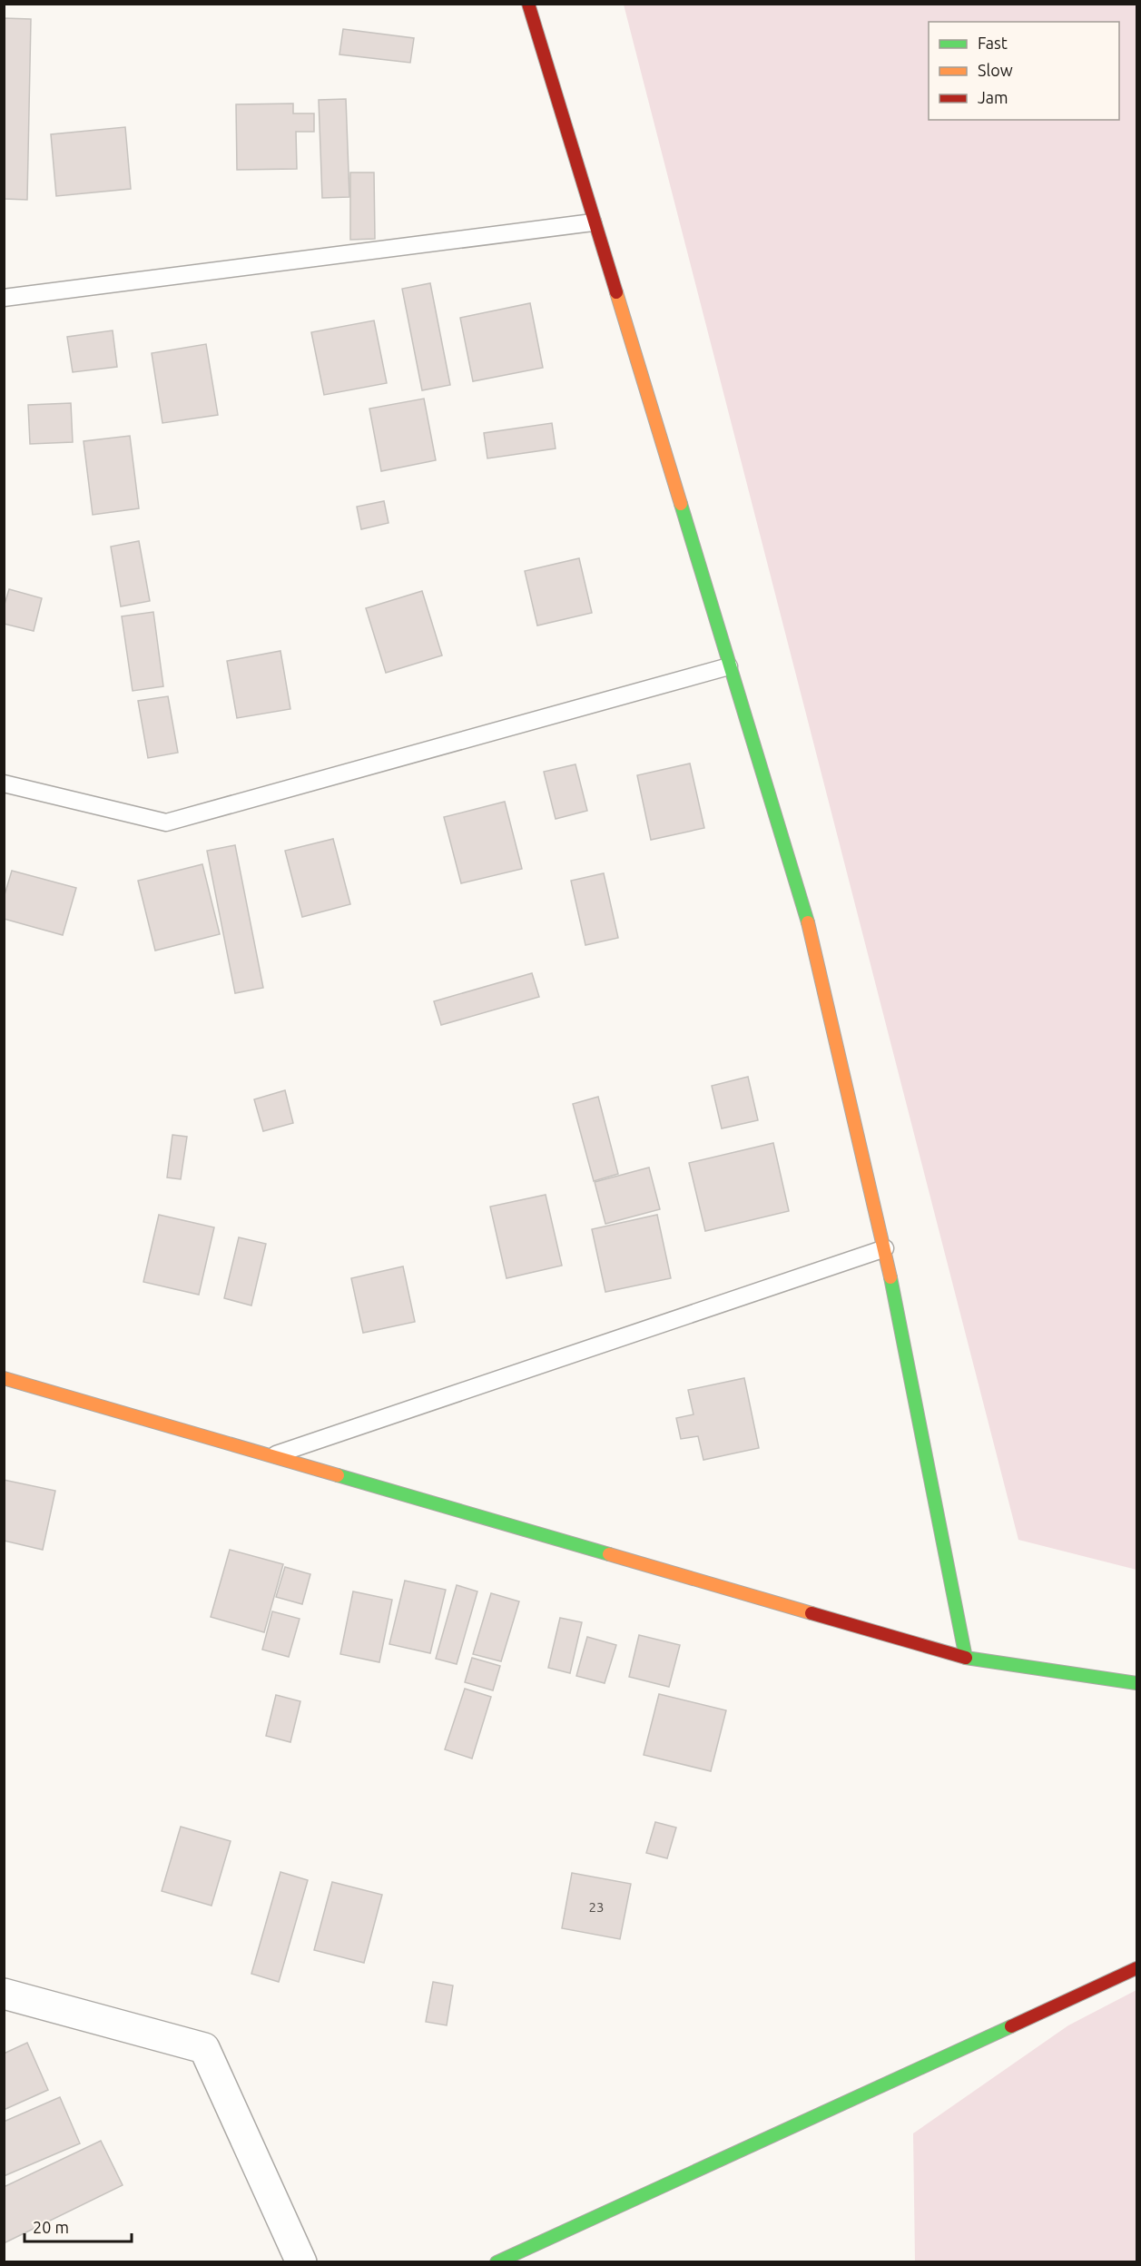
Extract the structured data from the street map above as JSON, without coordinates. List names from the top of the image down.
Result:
{
  "house_numbers": ["23"],
  "legend": ["Fast", "Slow", "Jam"],
  "scale_bar": "20 m"
}
